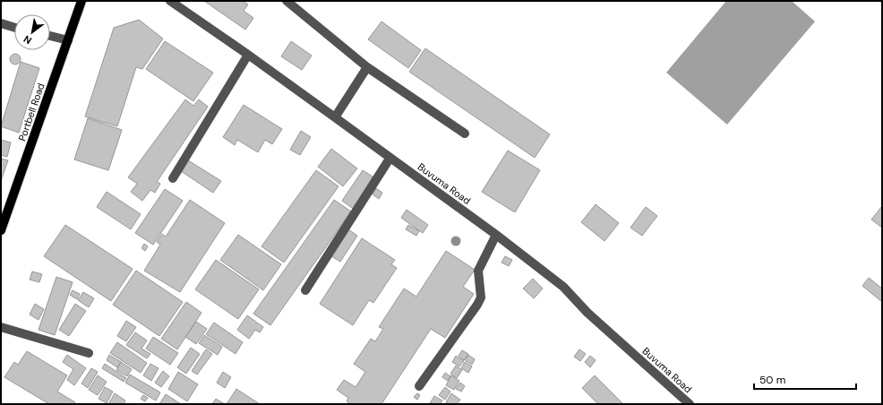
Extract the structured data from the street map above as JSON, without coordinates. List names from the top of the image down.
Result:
{
  "streets": {
    "main road": ["Portbell Road"],
    "street": ["Buvuma Road"]
  },
  "scale_bar": "50 m",
  "north": "bottom left"
}
